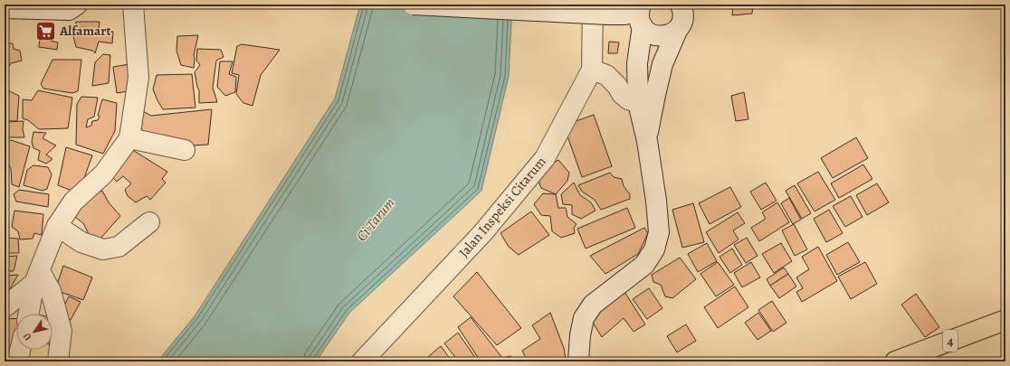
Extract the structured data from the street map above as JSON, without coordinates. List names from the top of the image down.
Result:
{
  "streets": {
    "highway": ["4"],
    "street": ["Jalan Inspeksi Citarum"]
  },
  "water": ["Ci Tarum"],
  "places": {
    "supermarket": ["Alfamart"]
  },
  "north": "bottom left"
}
